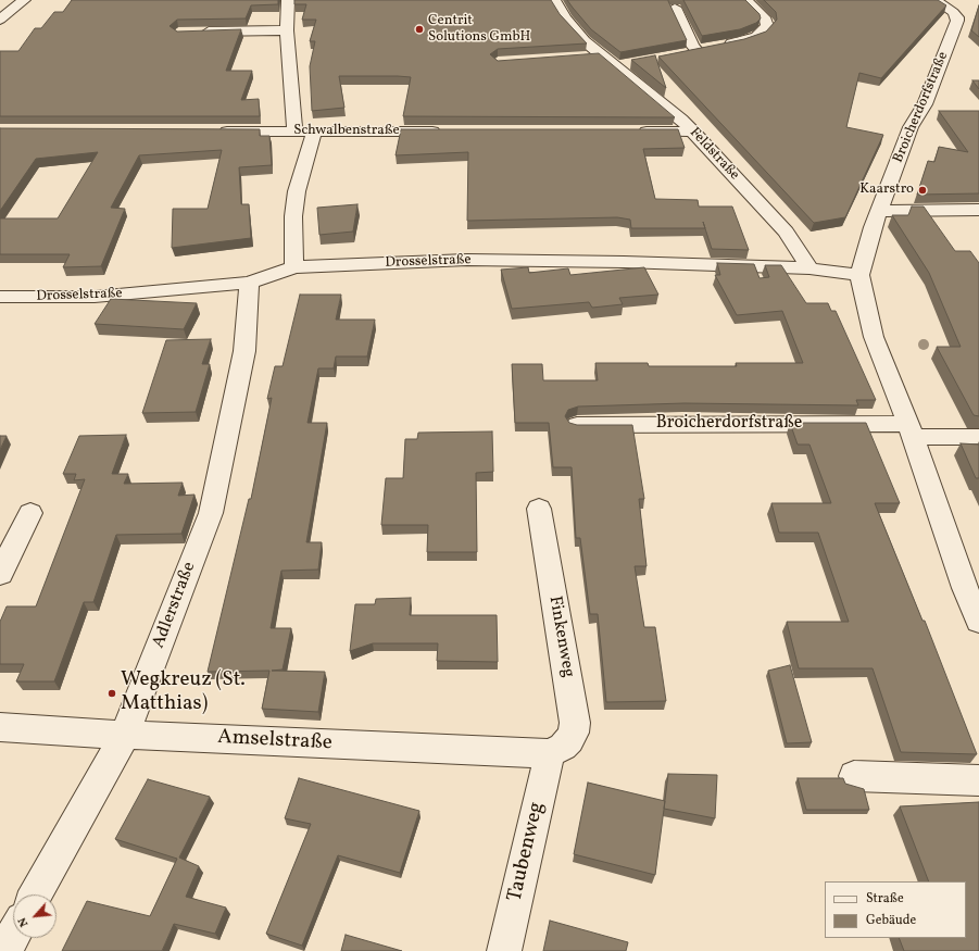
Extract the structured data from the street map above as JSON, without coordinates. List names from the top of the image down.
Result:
{
  "streets": {
    "street": [
      "Broicherdorfstraße",
      "Schwalbenstraße",
      "Feldstraße",
      "Drosselstraße",
      "Adlerstraße",
      "Finkenweg",
      "Amselstraße",
      "Taubenweg"
    ]
  },
  "crossings": [
    ["Broicherdorfstraße", "Drosselstraße"],
    ["Feldstraße", "Drosselstraße"],
    ["Drosselstraße", "Adlerstraße"],
    ["Adlerstraße", "Amselstraße"],
    ["Finkenweg", "Amselstraße"],
    ["Finkenweg", "Taubenweg"],
    ["Amselstraße", "Taubenweg"]
  ],
  "places": ["Centrit Solutions GmbH", "Kaarstro", "Wegkreuz (St. Matthias)"],
  "legend": ["Straße", "Gebäude"],
  "north": "bottom left"
}
